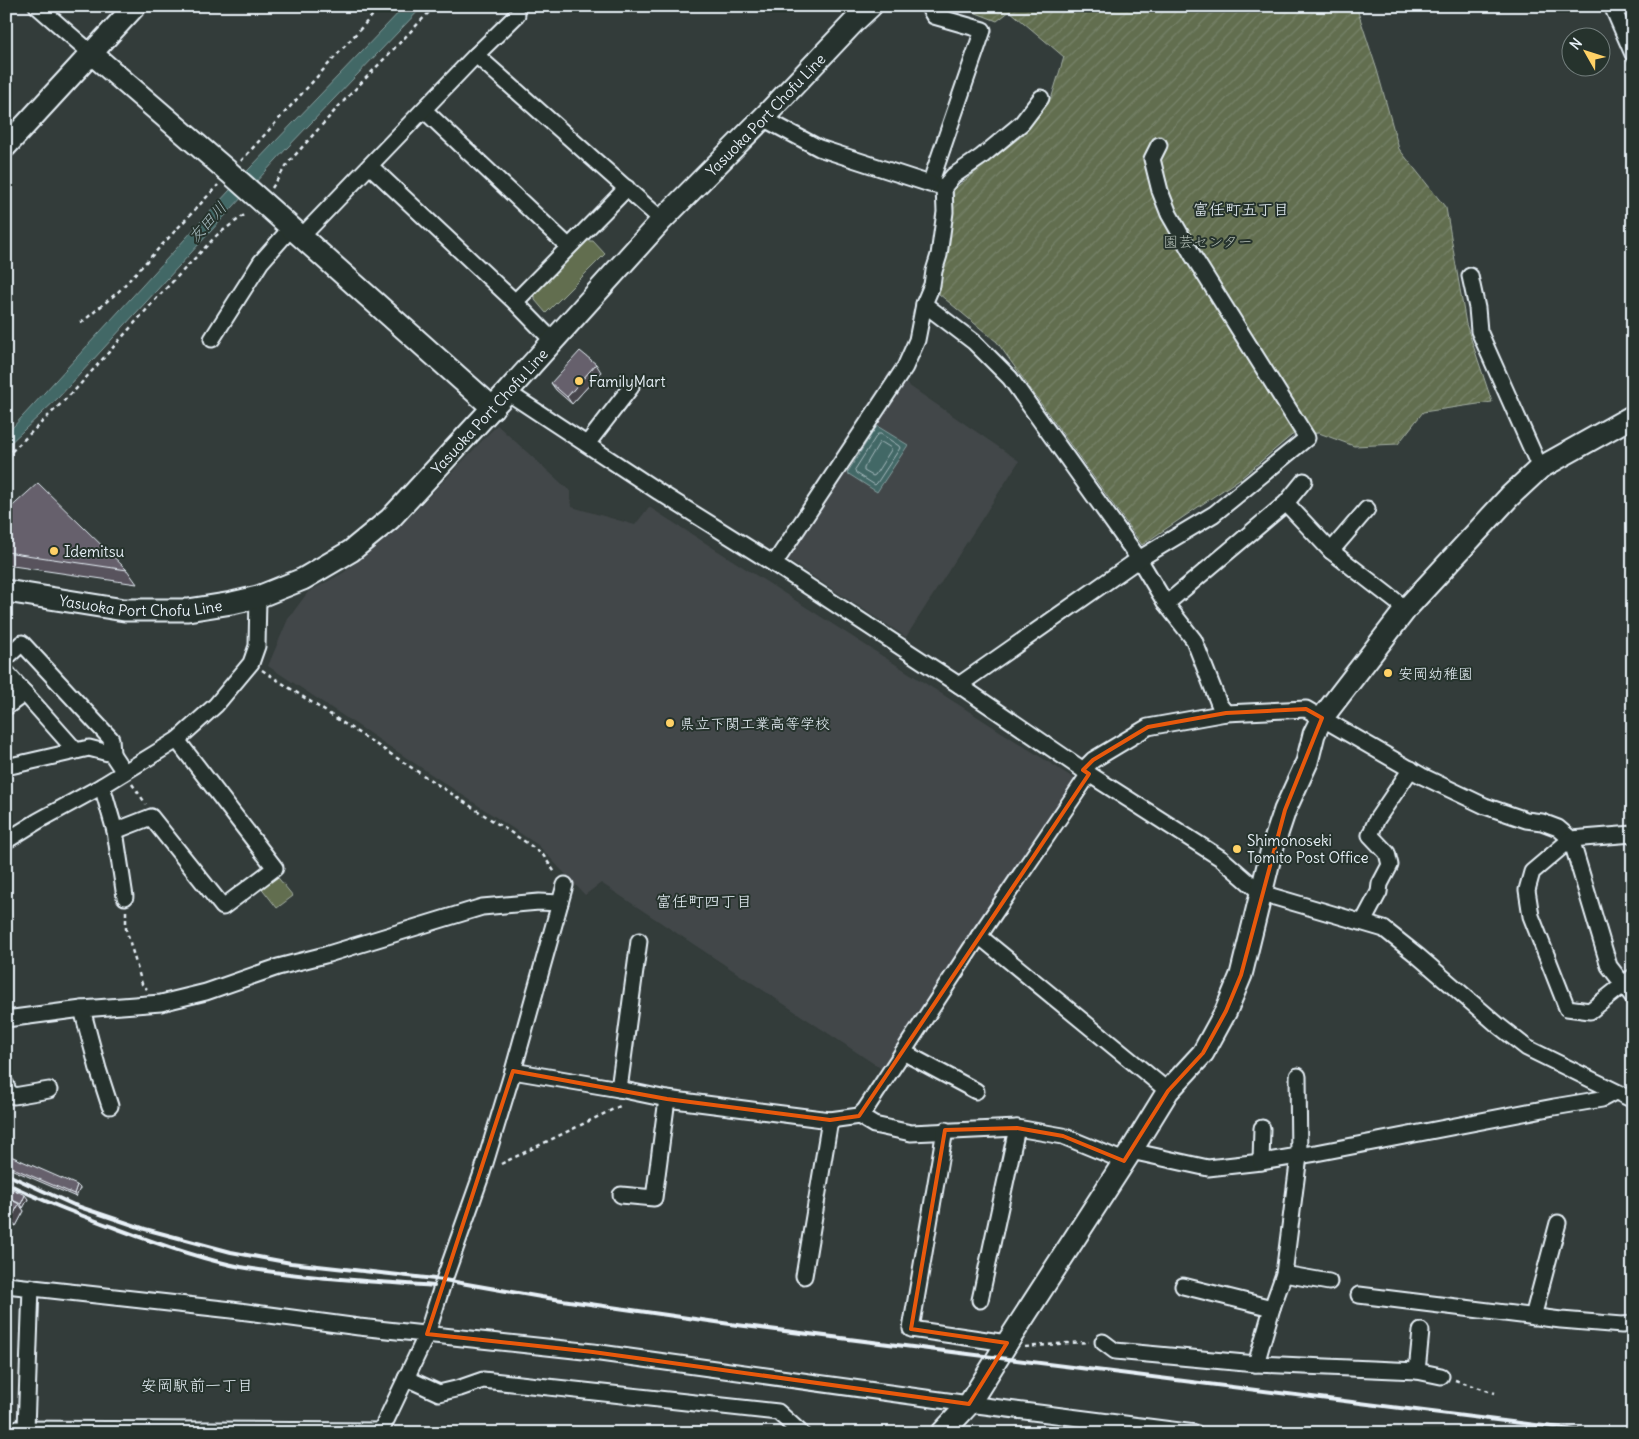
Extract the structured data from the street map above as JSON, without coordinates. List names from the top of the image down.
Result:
{
  "streets": {
    "street": ["Yasuoka Port Chofu Line"]
  },
  "districts": ["富任町五丁目", "富任町四丁目", "安岡駅前一丁目"],
  "water": ["友田川"],
  "parks": ["園芸センター"],
  "places": [
    "FamilyMart",
    "Idemitsu",
    "安岡幼稚園",
    "県立下関工業高等学校",
    "Shimonoseki Tomito Post Office"
  ],
  "north": "top left"
}
